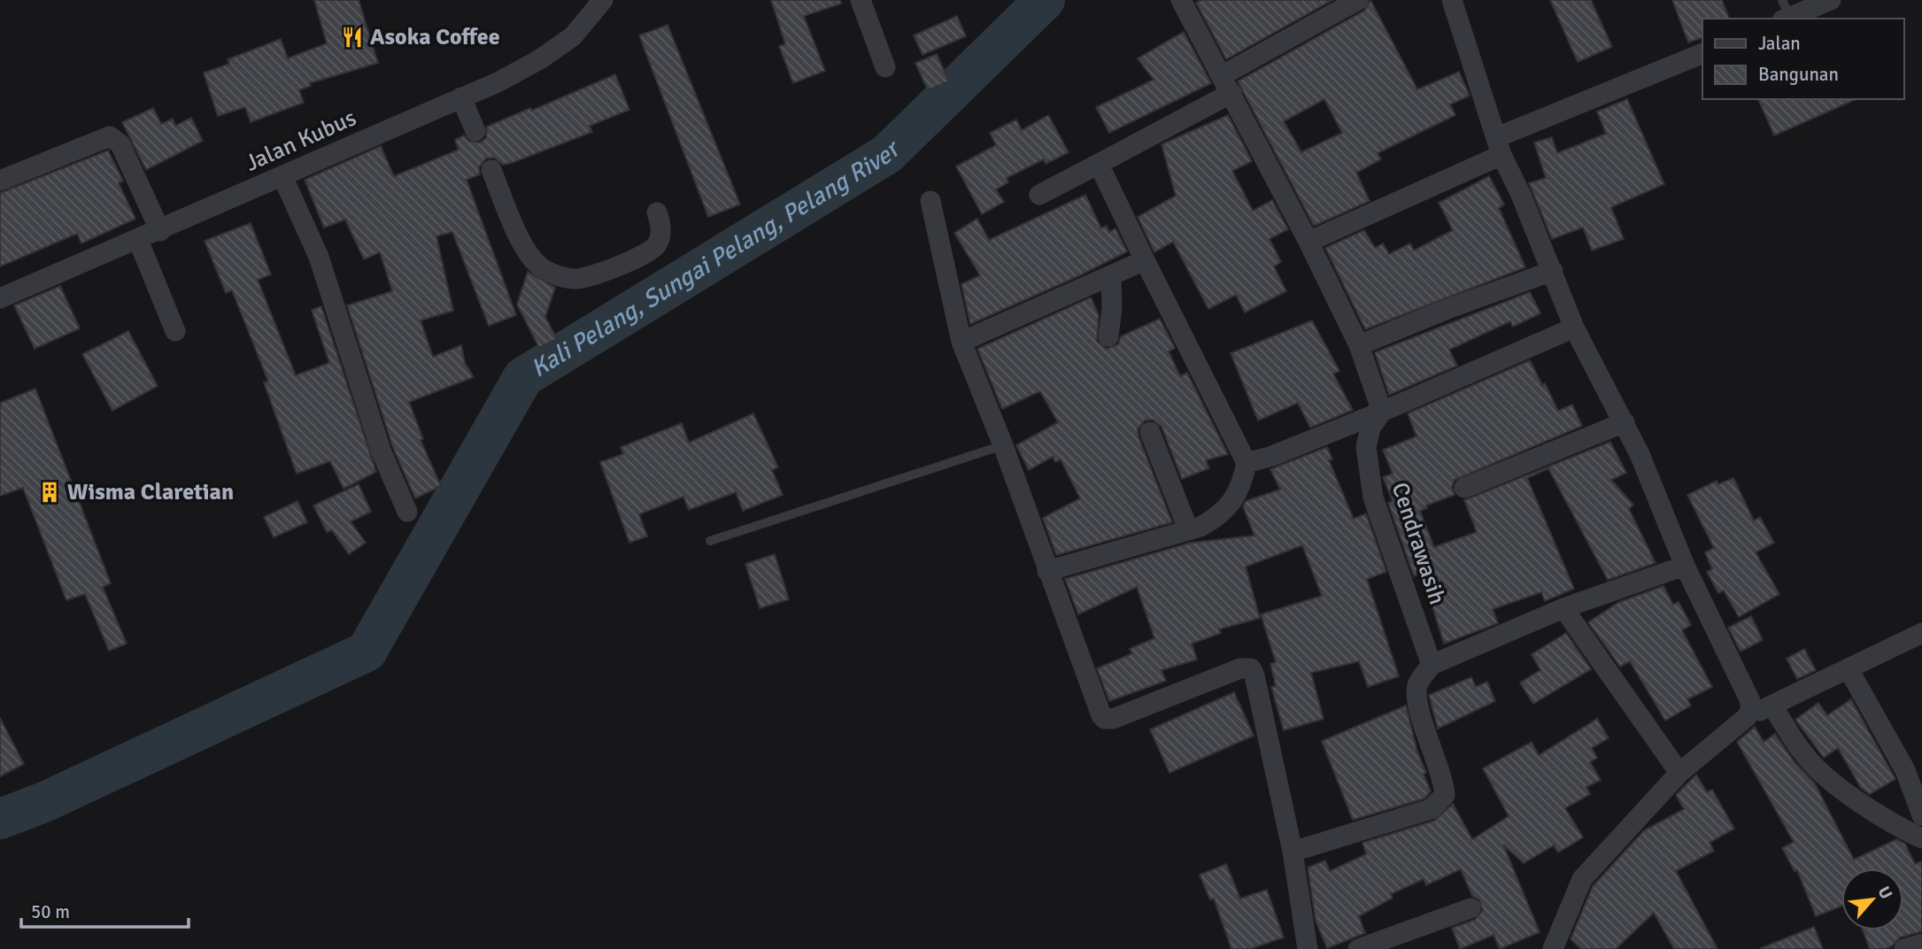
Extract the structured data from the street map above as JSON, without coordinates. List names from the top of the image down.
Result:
{
  "streets": {
    "street": ["Jalan Kubus", "Cendrawasih"]
  },
  "water": ["Kali Pelang, Sungai Pelang, Pelang River"],
  "places": {
    "restaurant": ["Asoka Coffee"],
    "building": ["Wisma Claretian"]
  },
  "legend": ["Jalan", "Bangunan"],
  "scale_bar": "50 m",
  "north": "top right"
}
